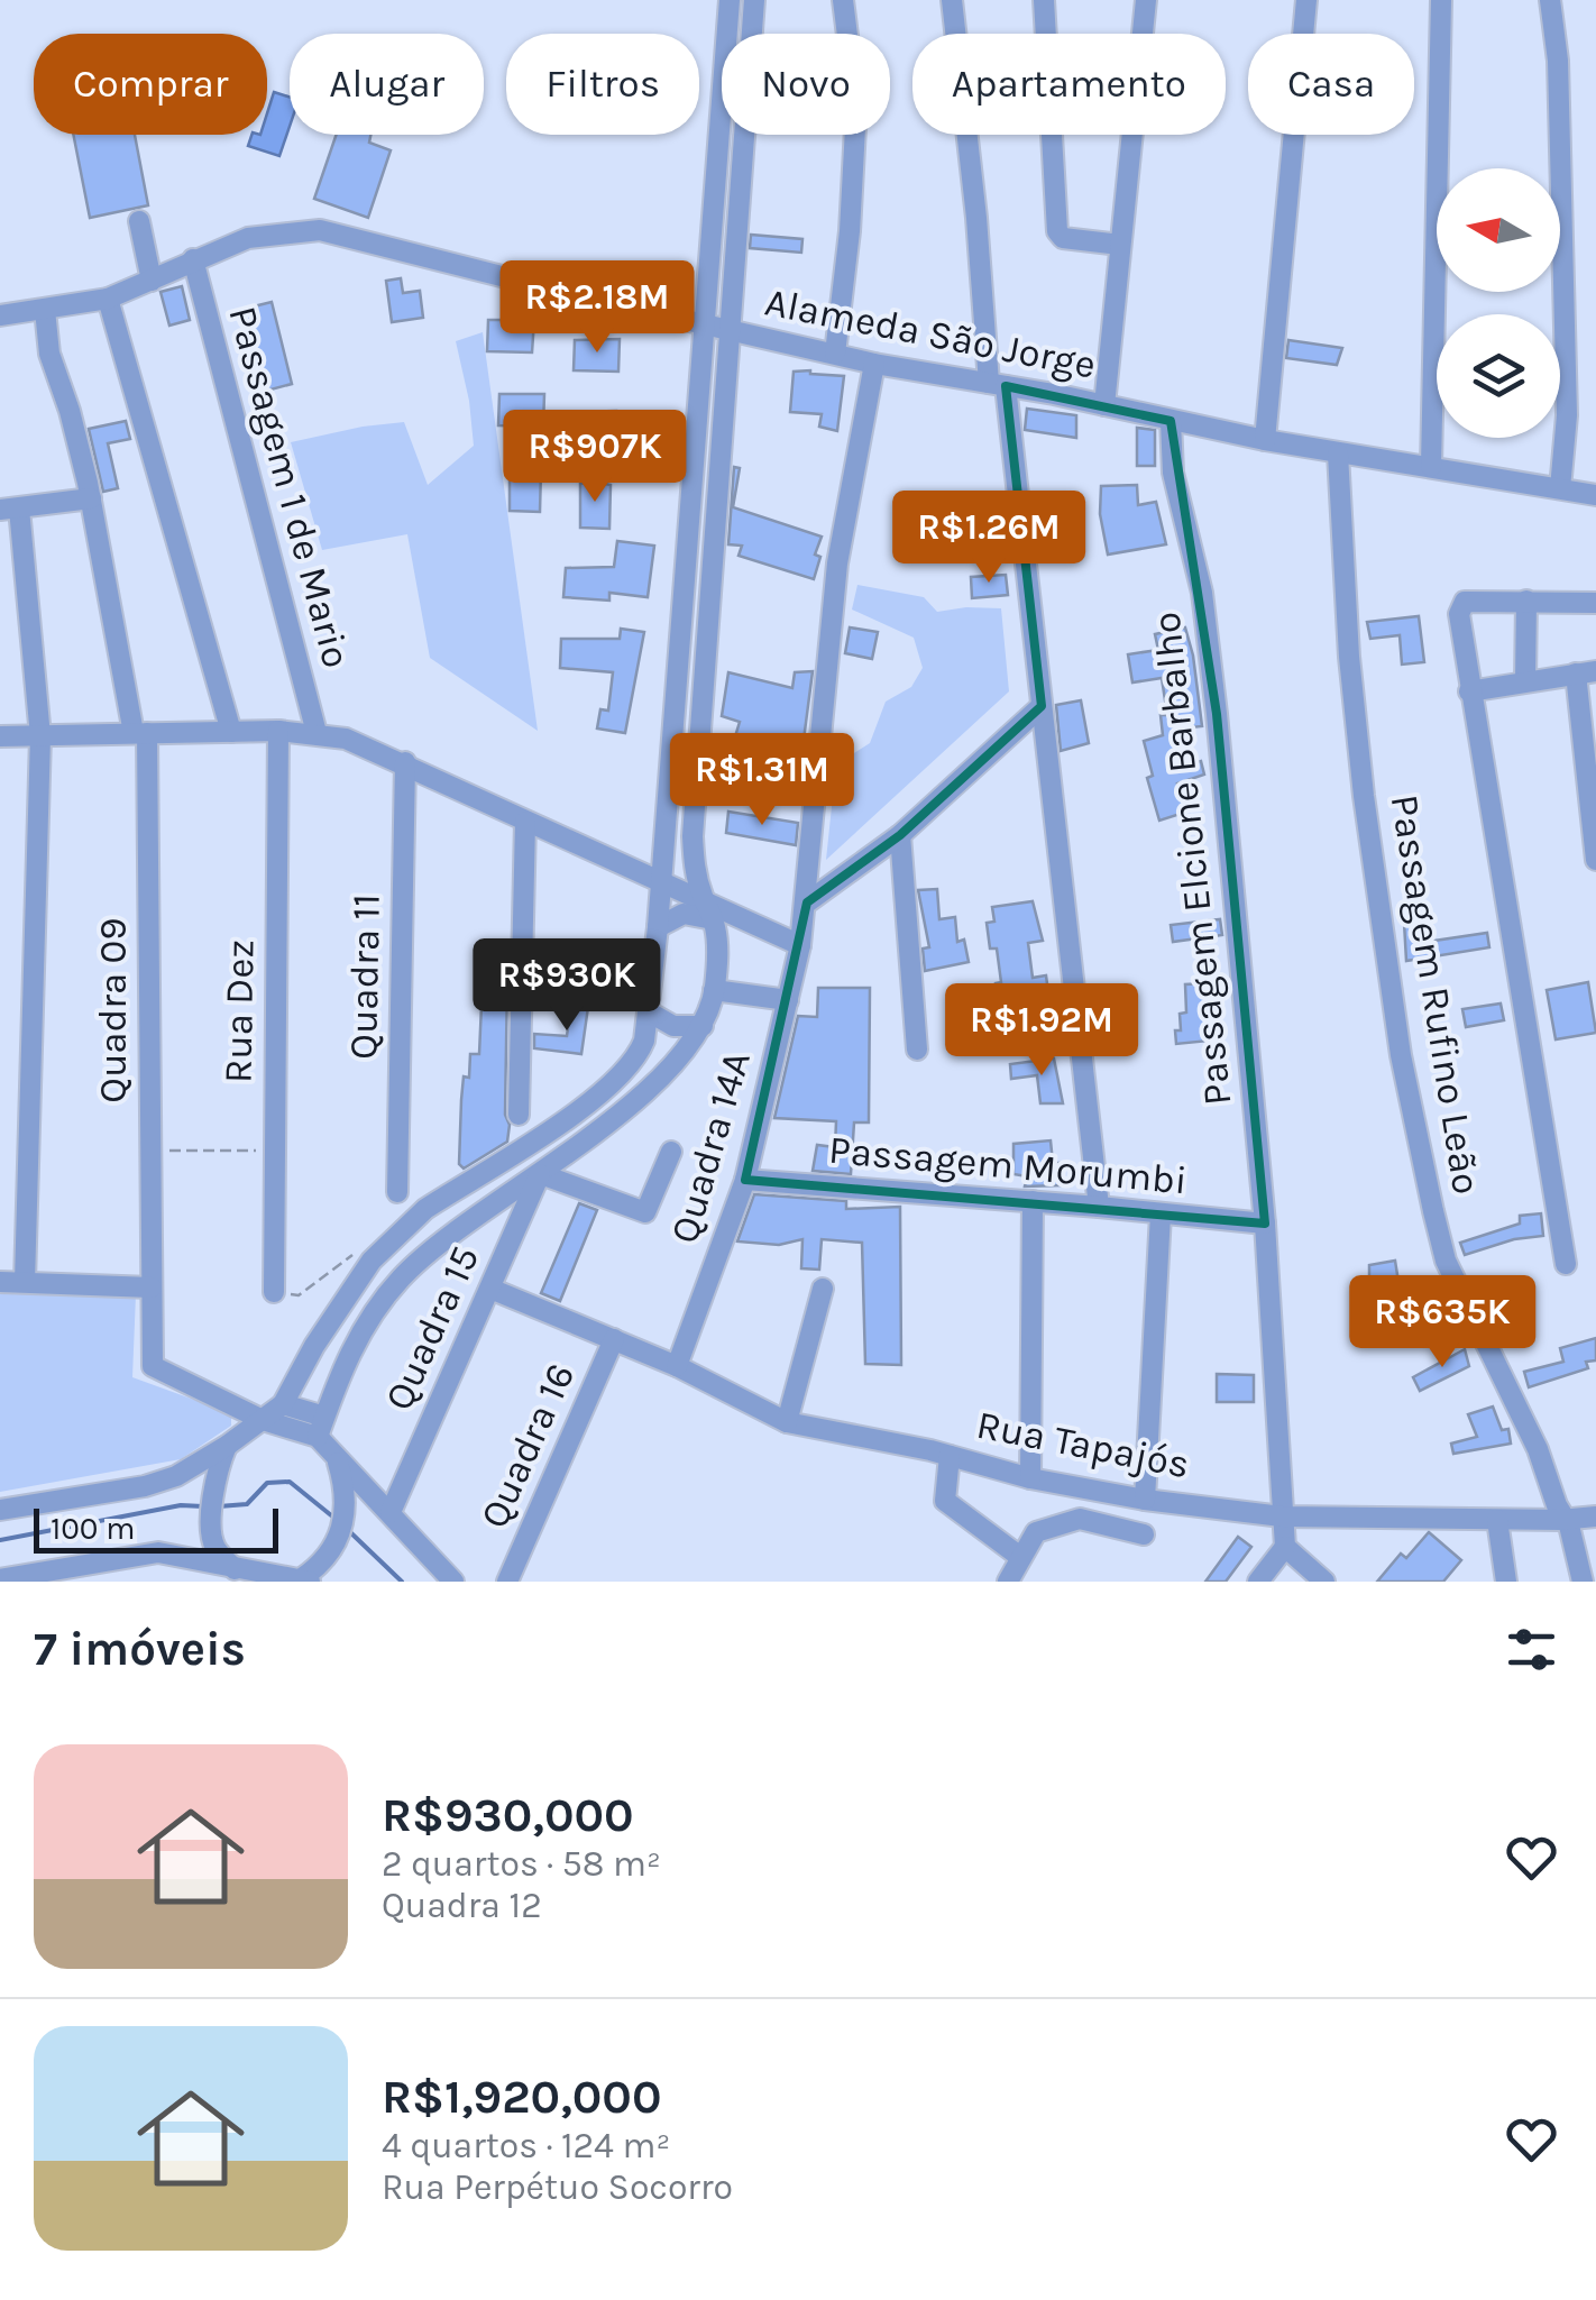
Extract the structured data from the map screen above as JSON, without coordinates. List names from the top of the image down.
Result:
{
  "streets": {
    "street": [
      "Alameda São Jorge",
      "Passagem 1 de Mario",
      "Passagem Elcione Barbalho",
      "Quadra 11",
      "Passagem Rufino Leão",
      "Quadra 09",
      "Rua Dez",
      "Quadra 14A",
      "Passagem Morumbi",
      "Quadra 15",
      "Rua Tapajós",
      "Quadra 16"
    ]
  },
  "crossings": [
    ["Alameda São Jorge", "Passagem 1 de Mario"],
    ["Alameda São Jorge", "Passagem Elcione Barbalho"],
    ["Alameda São Jorge", "Passagem Rufino Leão"],
    ["Alameda São Jorge", "Quadra 09"],
    ["Alameda São Jorge", "Quadra 14A"],
    ["Passagem Elcione Barbalho", "Passagem Morumbi"],
    ["Passagem Elcione Barbalho", "Rua Tapajós"],
    ["Passagem Rufino Leão", "Rua Tapajós"],
    ["Quadra 14A", "Passagem Morumbi"],
    ["Quadra 14A", "Rua Tapajós"],
    ["Quadra 15", "Rua Tapajós"],
    ["Rua Tapajós", "Quadra 16"]
  ],
  "scale_bar": "100 m",
  "north": "left",
  "page": {
    "chip": [
      "Comprar",
      "Alugar",
      "Filtros",
      "Novo",
      "Apartamento",
      "Casa"
    ],
    "price": [
      "R$2.18M",
      "R$907K",
      "R$1.26M",
      "R$1.31M",
      "R$930K",
      "R$1.92M",
      "R$635K"
    ],
    "scale": "100 m",
    "heading": "7 imóveis",
    "list": [
      {
        "name": "R$930,000",
        "note": "2 quartos · 58 m² · Quadra 12"
      },
      {
        "name": "R$1,920,000",
        "note": "4 quartos · 124 m² · Rua Perpétuo Socorro"
      }
    ]
  }
}
